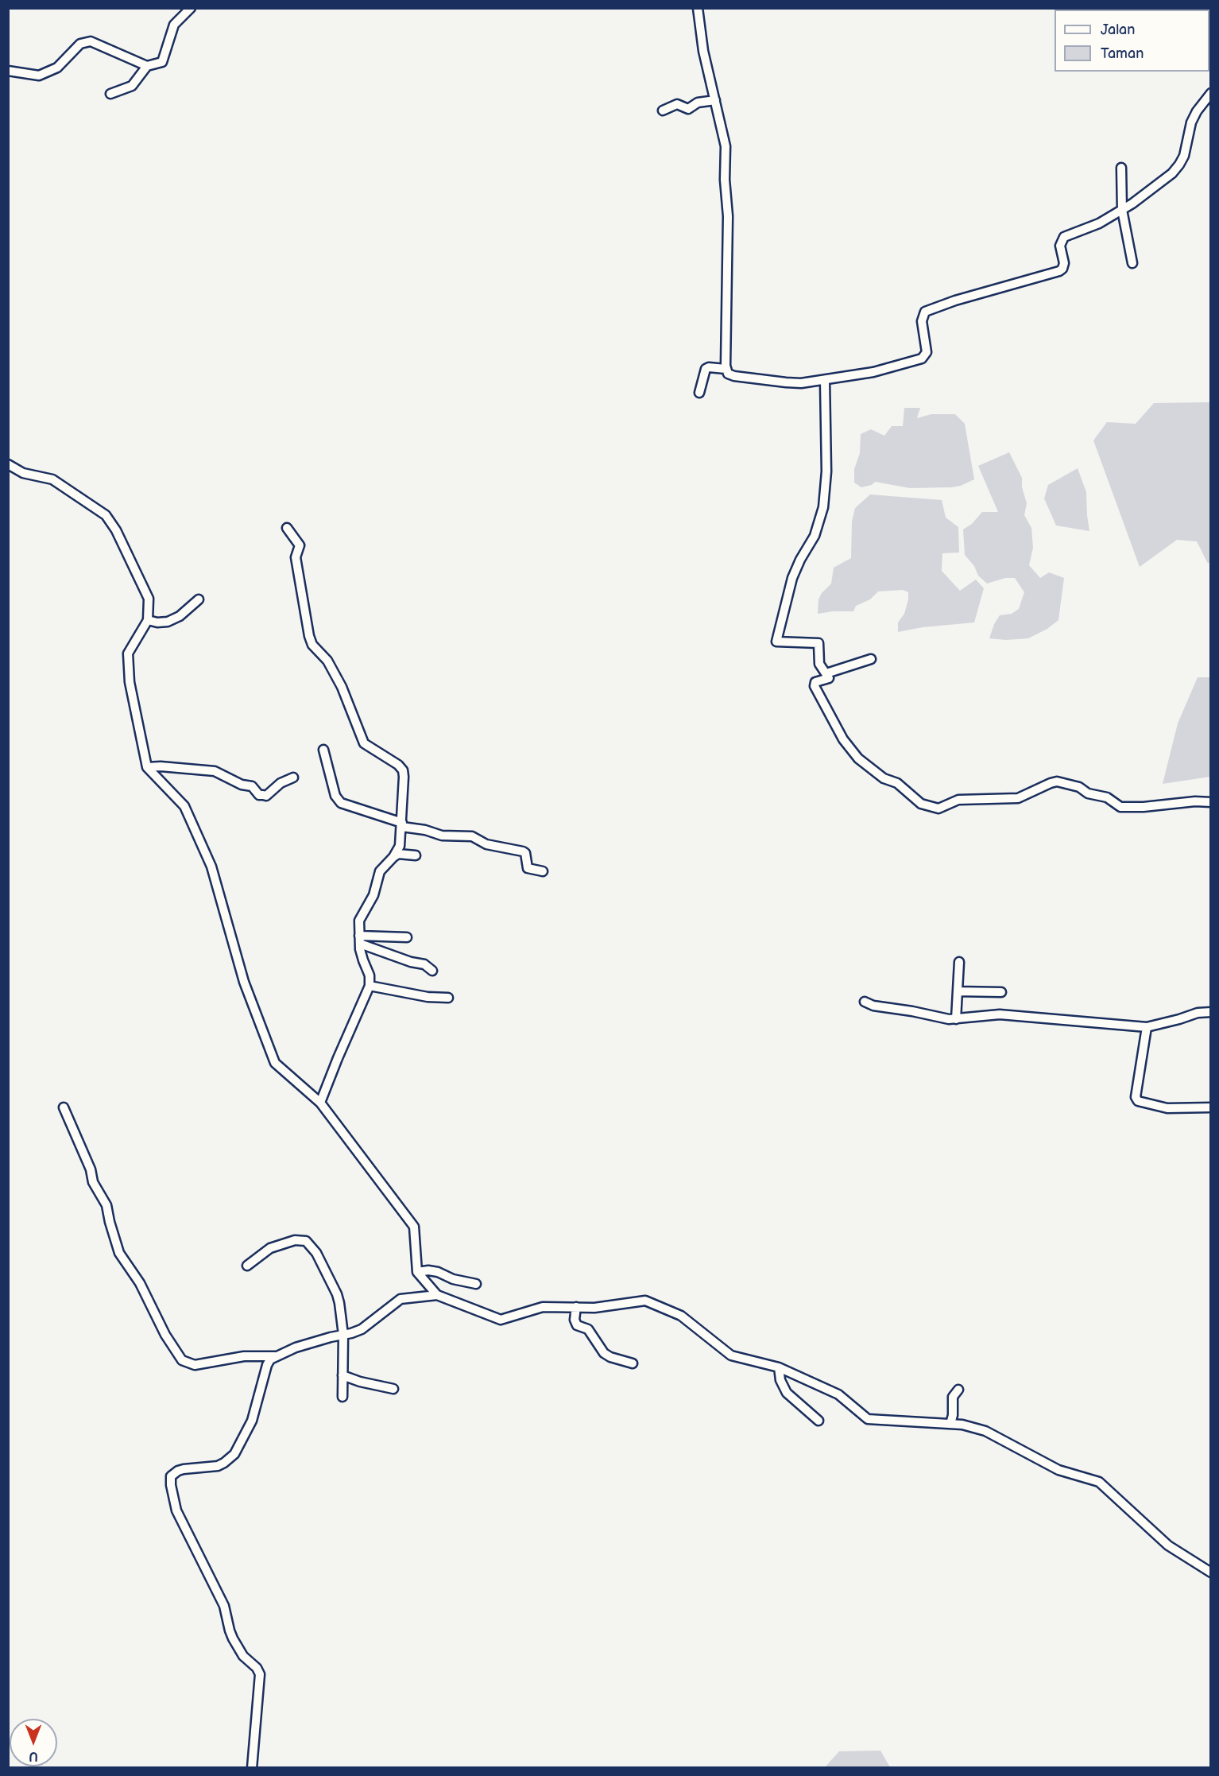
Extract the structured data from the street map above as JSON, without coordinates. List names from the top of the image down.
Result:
{
  "legend": ["Jalan", "Taman"],
  "north": "bottom"
}
